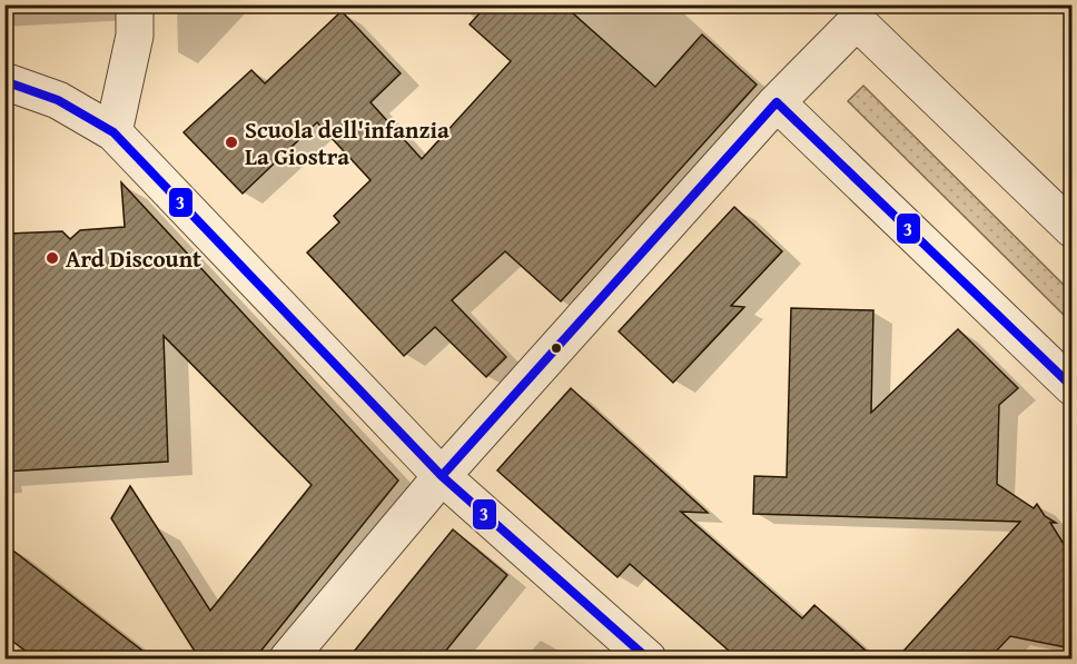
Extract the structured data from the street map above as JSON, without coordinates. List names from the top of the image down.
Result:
{
  "places": ["Scuola dell'infanzia La Giostra", "Ard Discount"],
  "lines": ["transit line 3"]
}
